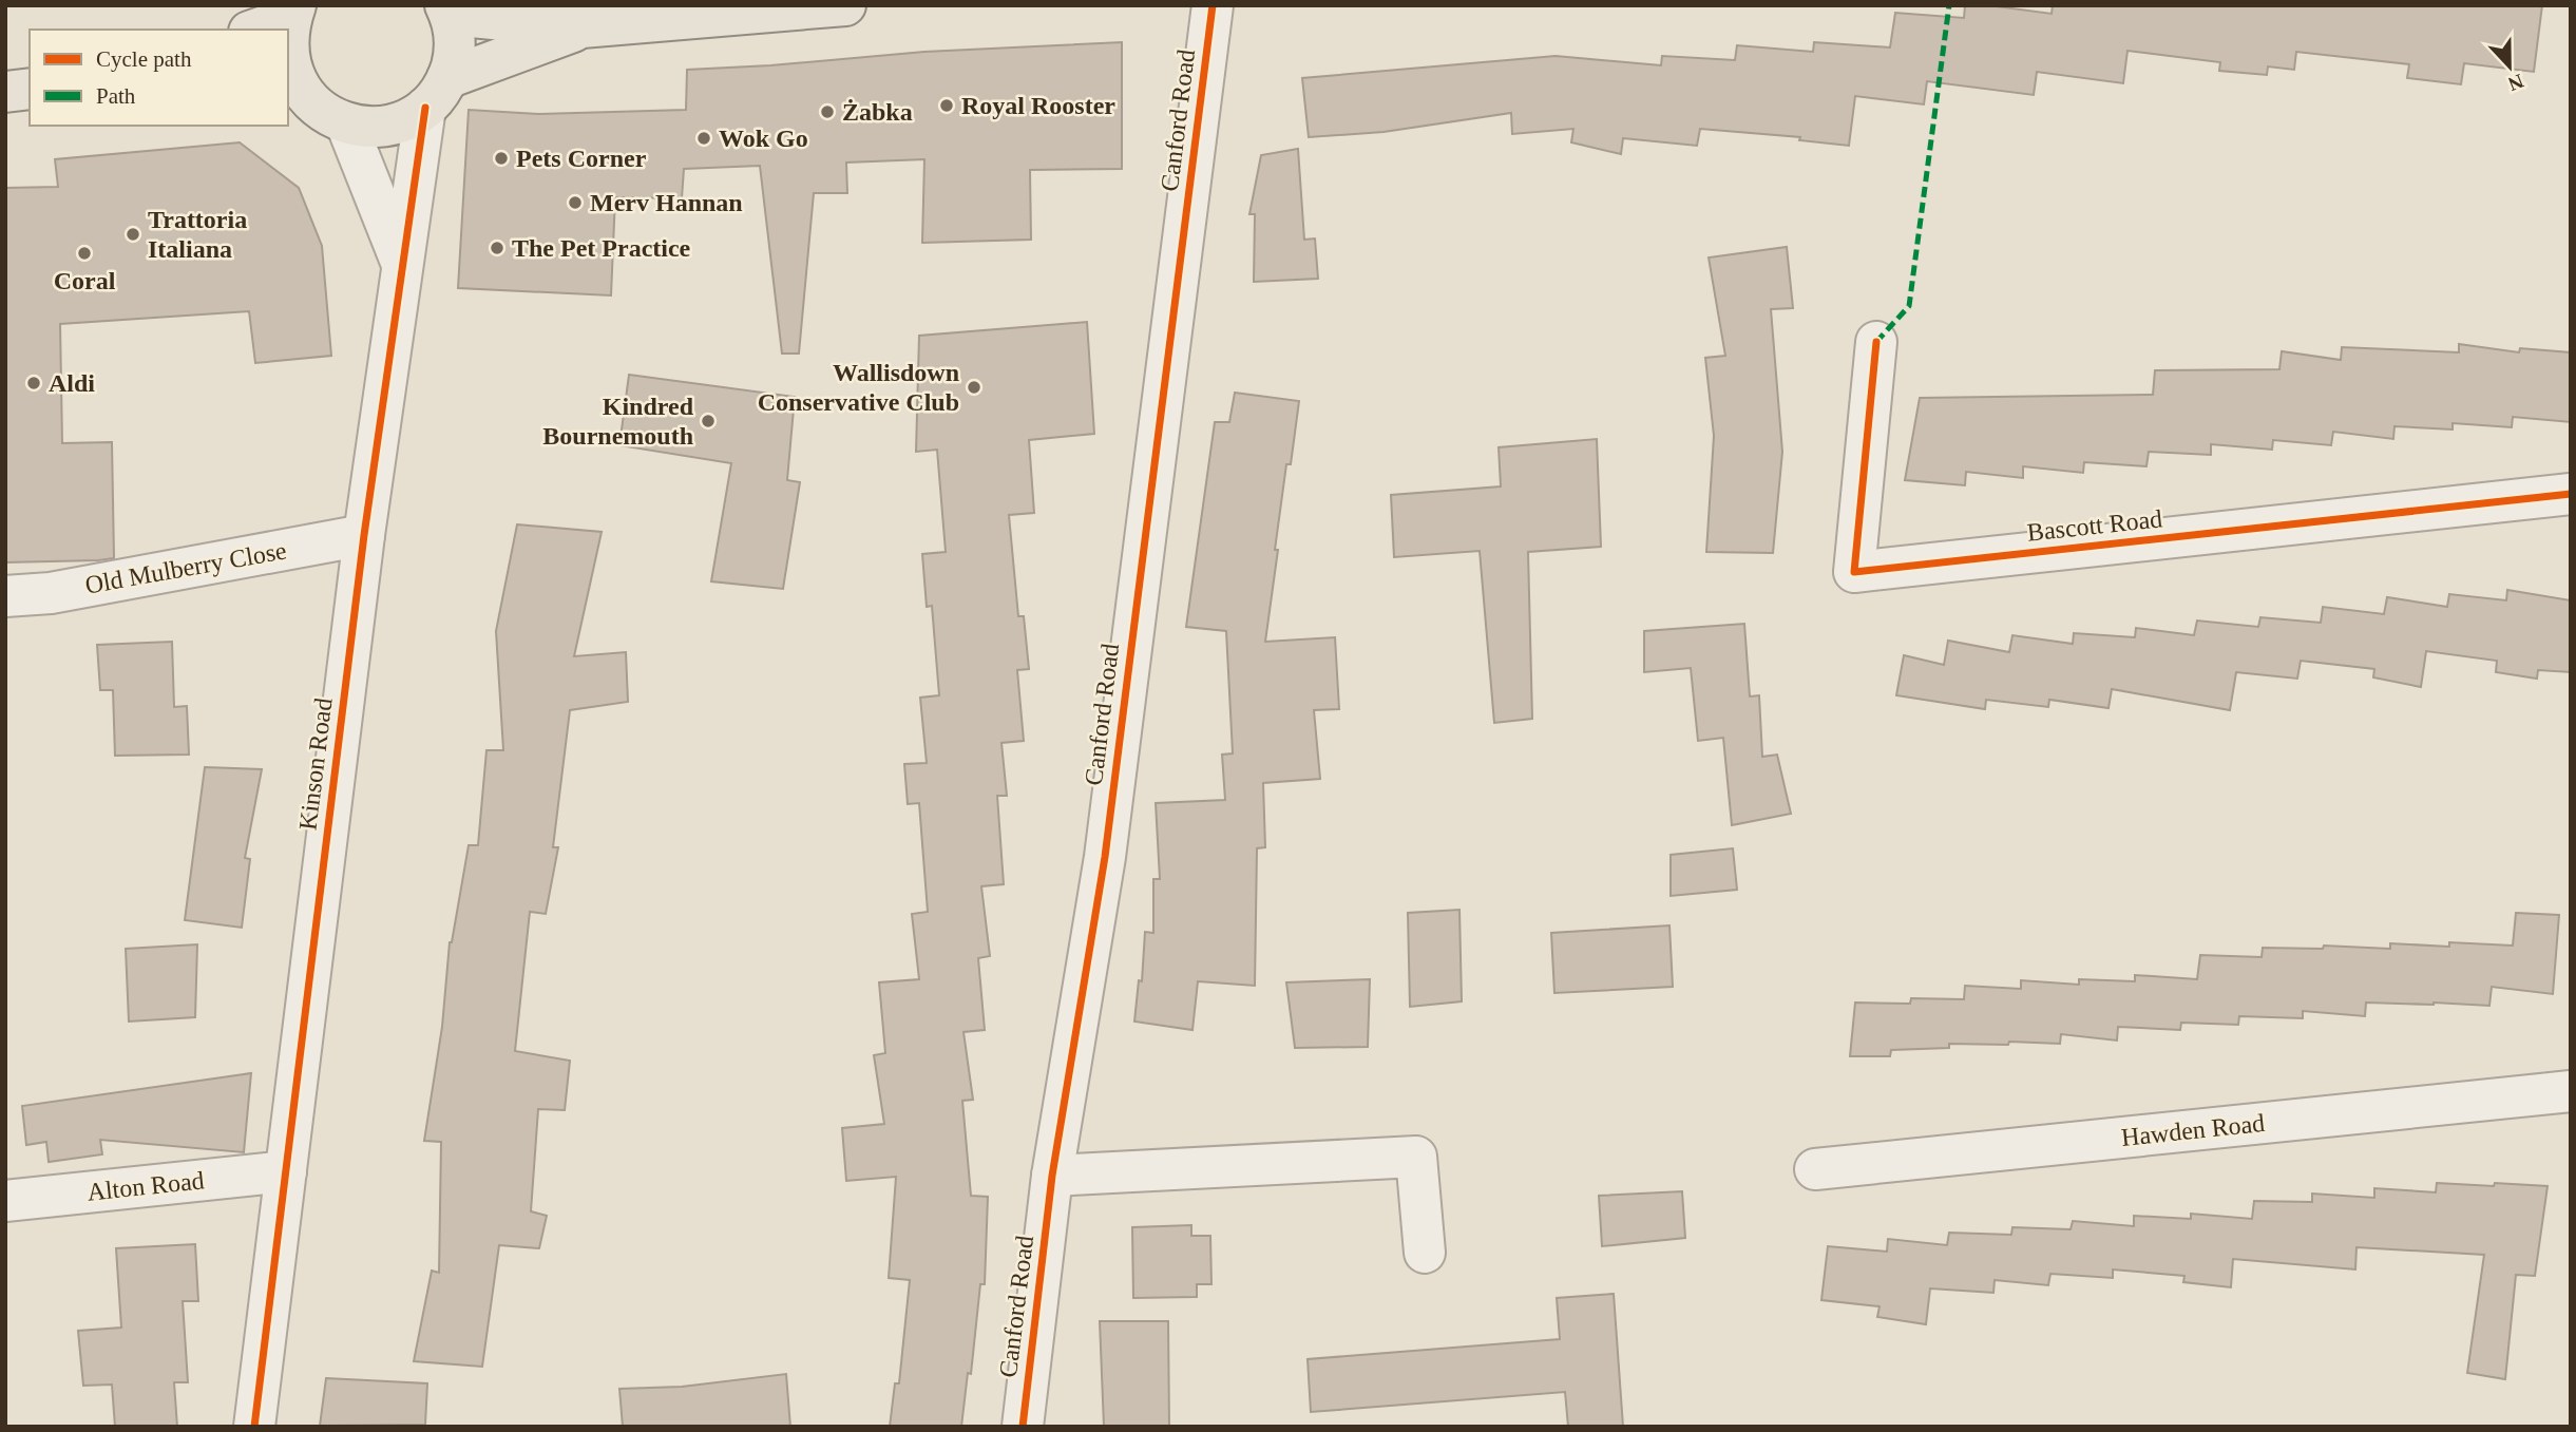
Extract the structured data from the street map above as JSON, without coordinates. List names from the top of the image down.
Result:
{
  "streets": {
    "street": [
      "Canford Road",
      "Bascott Road",
      "Old Mulberry Close",
      "Kinson Road",
      "Hawden Road",
      "Alton Road"
    ]
  },
  "crossings": [
    ["Old Mulberry Close", "Kinson Road"],
    ["Kinson Road", "Alton Road"]
  ],
  "places": [
    "Royal Rooster",
    "Żabka",
    "Wok Go",
    "Pets Corner",
    "Merv Hannan",
    "Trattoria Italiana",
    "The Pet Practice",
    "Coral",
    "Aldi",
    "Wallisdown Conservative Club",
    "Kindred Bournemouth"
  ],
  "legend": ["Cycle path", "Path"],
  "north": "bottom"
}
